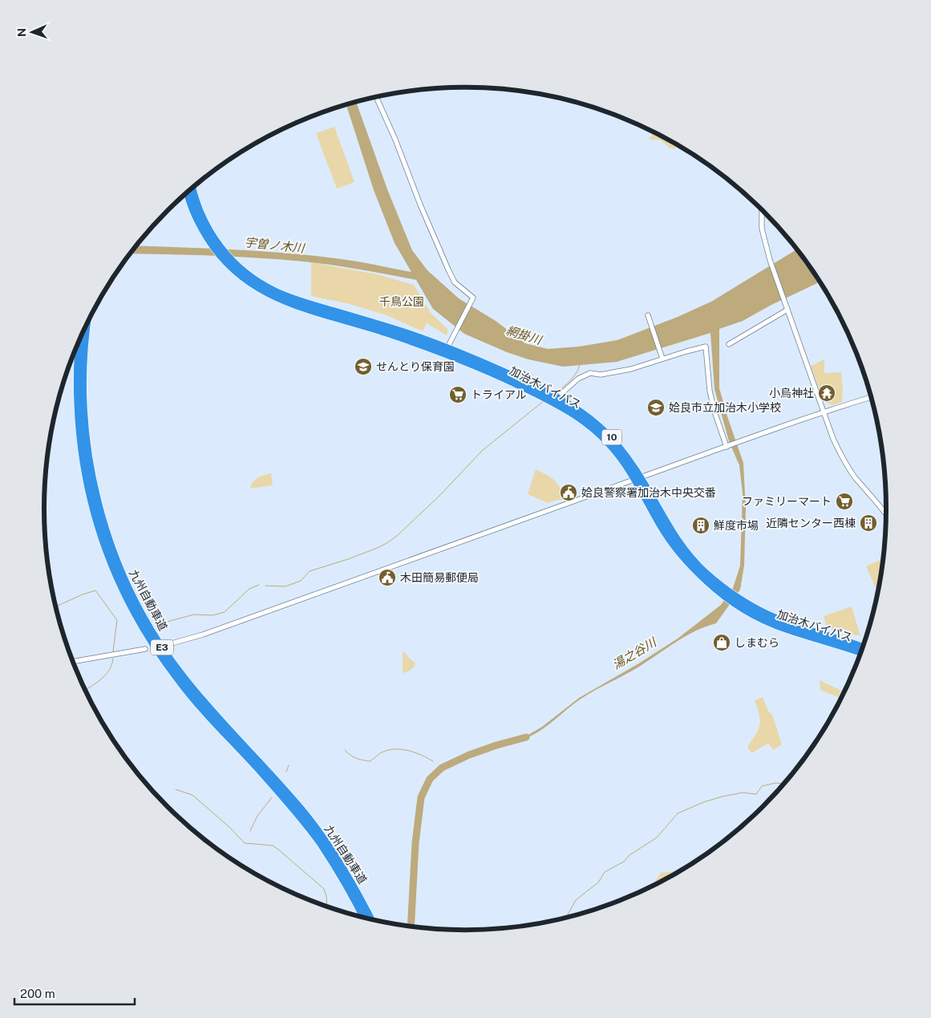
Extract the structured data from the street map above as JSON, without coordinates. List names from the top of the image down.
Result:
{
  "streets": {
    "highway": [
      "加治木バイパス",
      "10",
      "九州自動車道",
      "E3"
    ]
  },
  "water": ["宇曽ノ木川", "網掛川", "湯之谷川"],
  "parks": ["千鳥公園"],
  "places": {
    "school or university": ["せんとり保育園", "姶良市立加治木小学校"],
    "temple": ["小烏神社"],
    "supermarket": ["トライアル", "ファミリーマート"],
    "public building": ["姶良警察署加治木中央交番", "木田簡易郵便局"],
    "building": ["近隣センター西棟", "鮮度市場"],
    "shop": ["しまむら"]
  },
  "scale_bar": "200 m",
  "north": "left"
}
